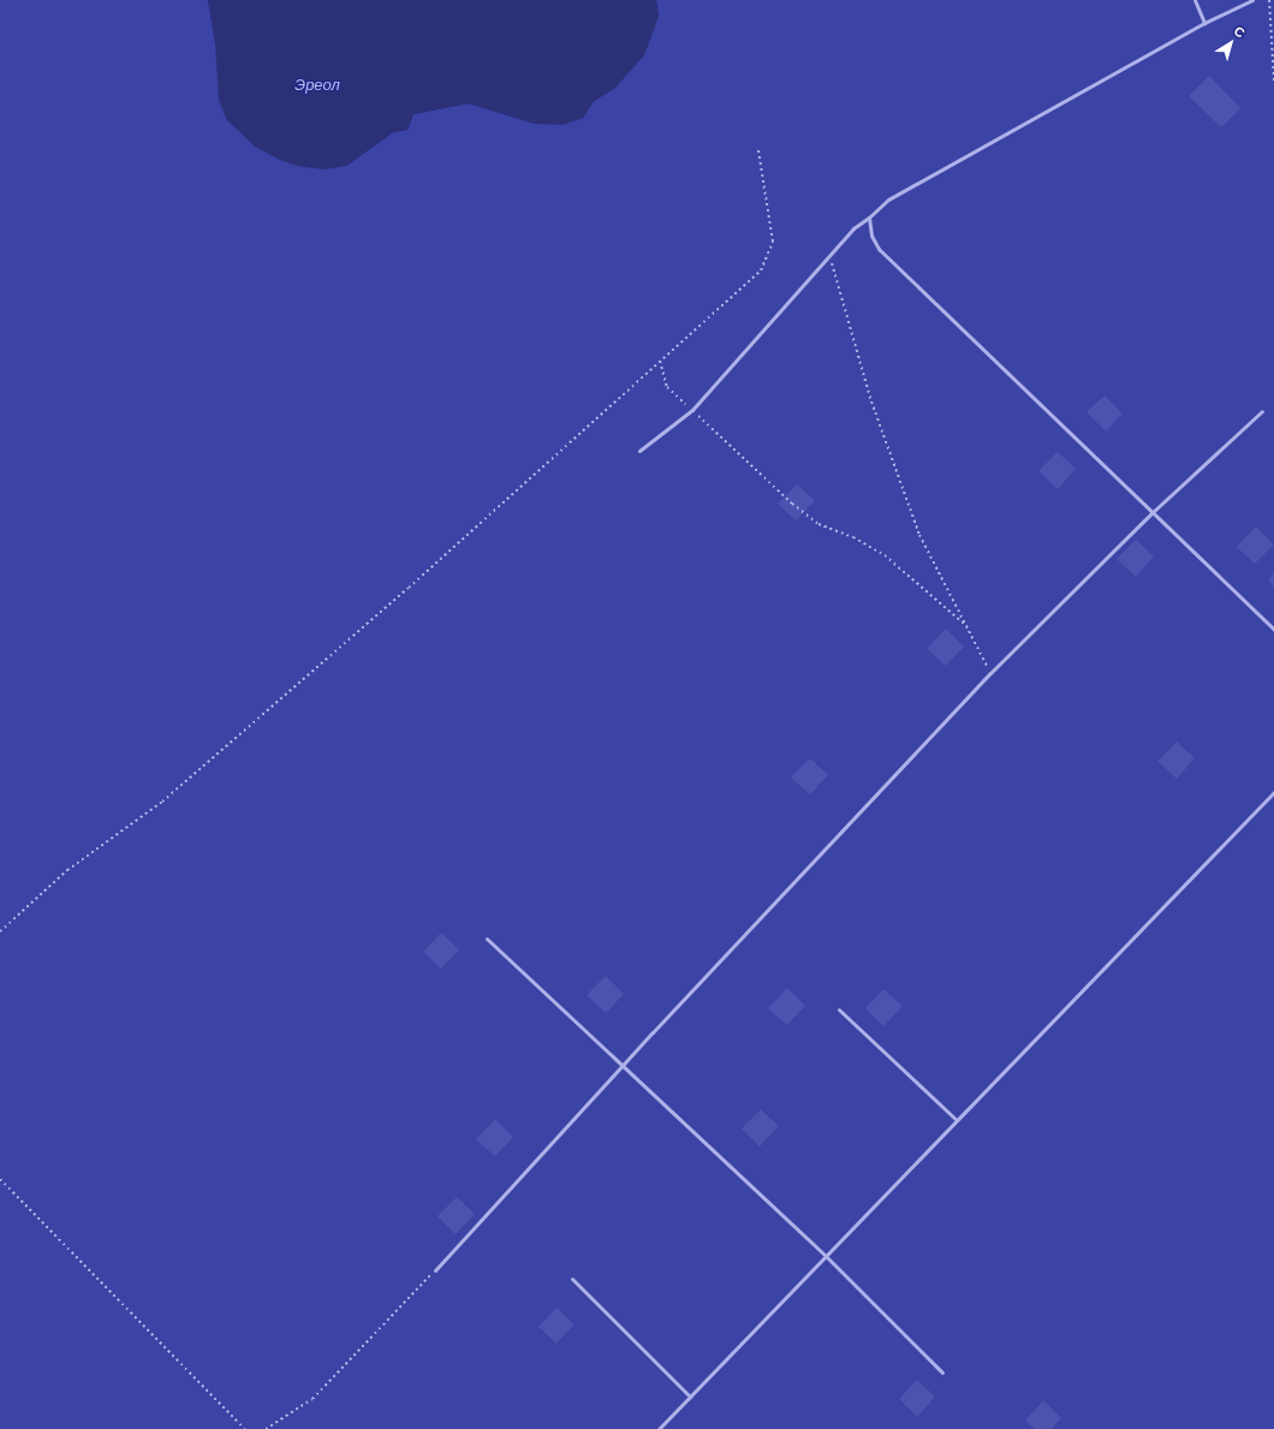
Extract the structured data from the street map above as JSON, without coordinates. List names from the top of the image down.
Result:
{
  "water": ["Эреол"],
  "north": "top right"
}
